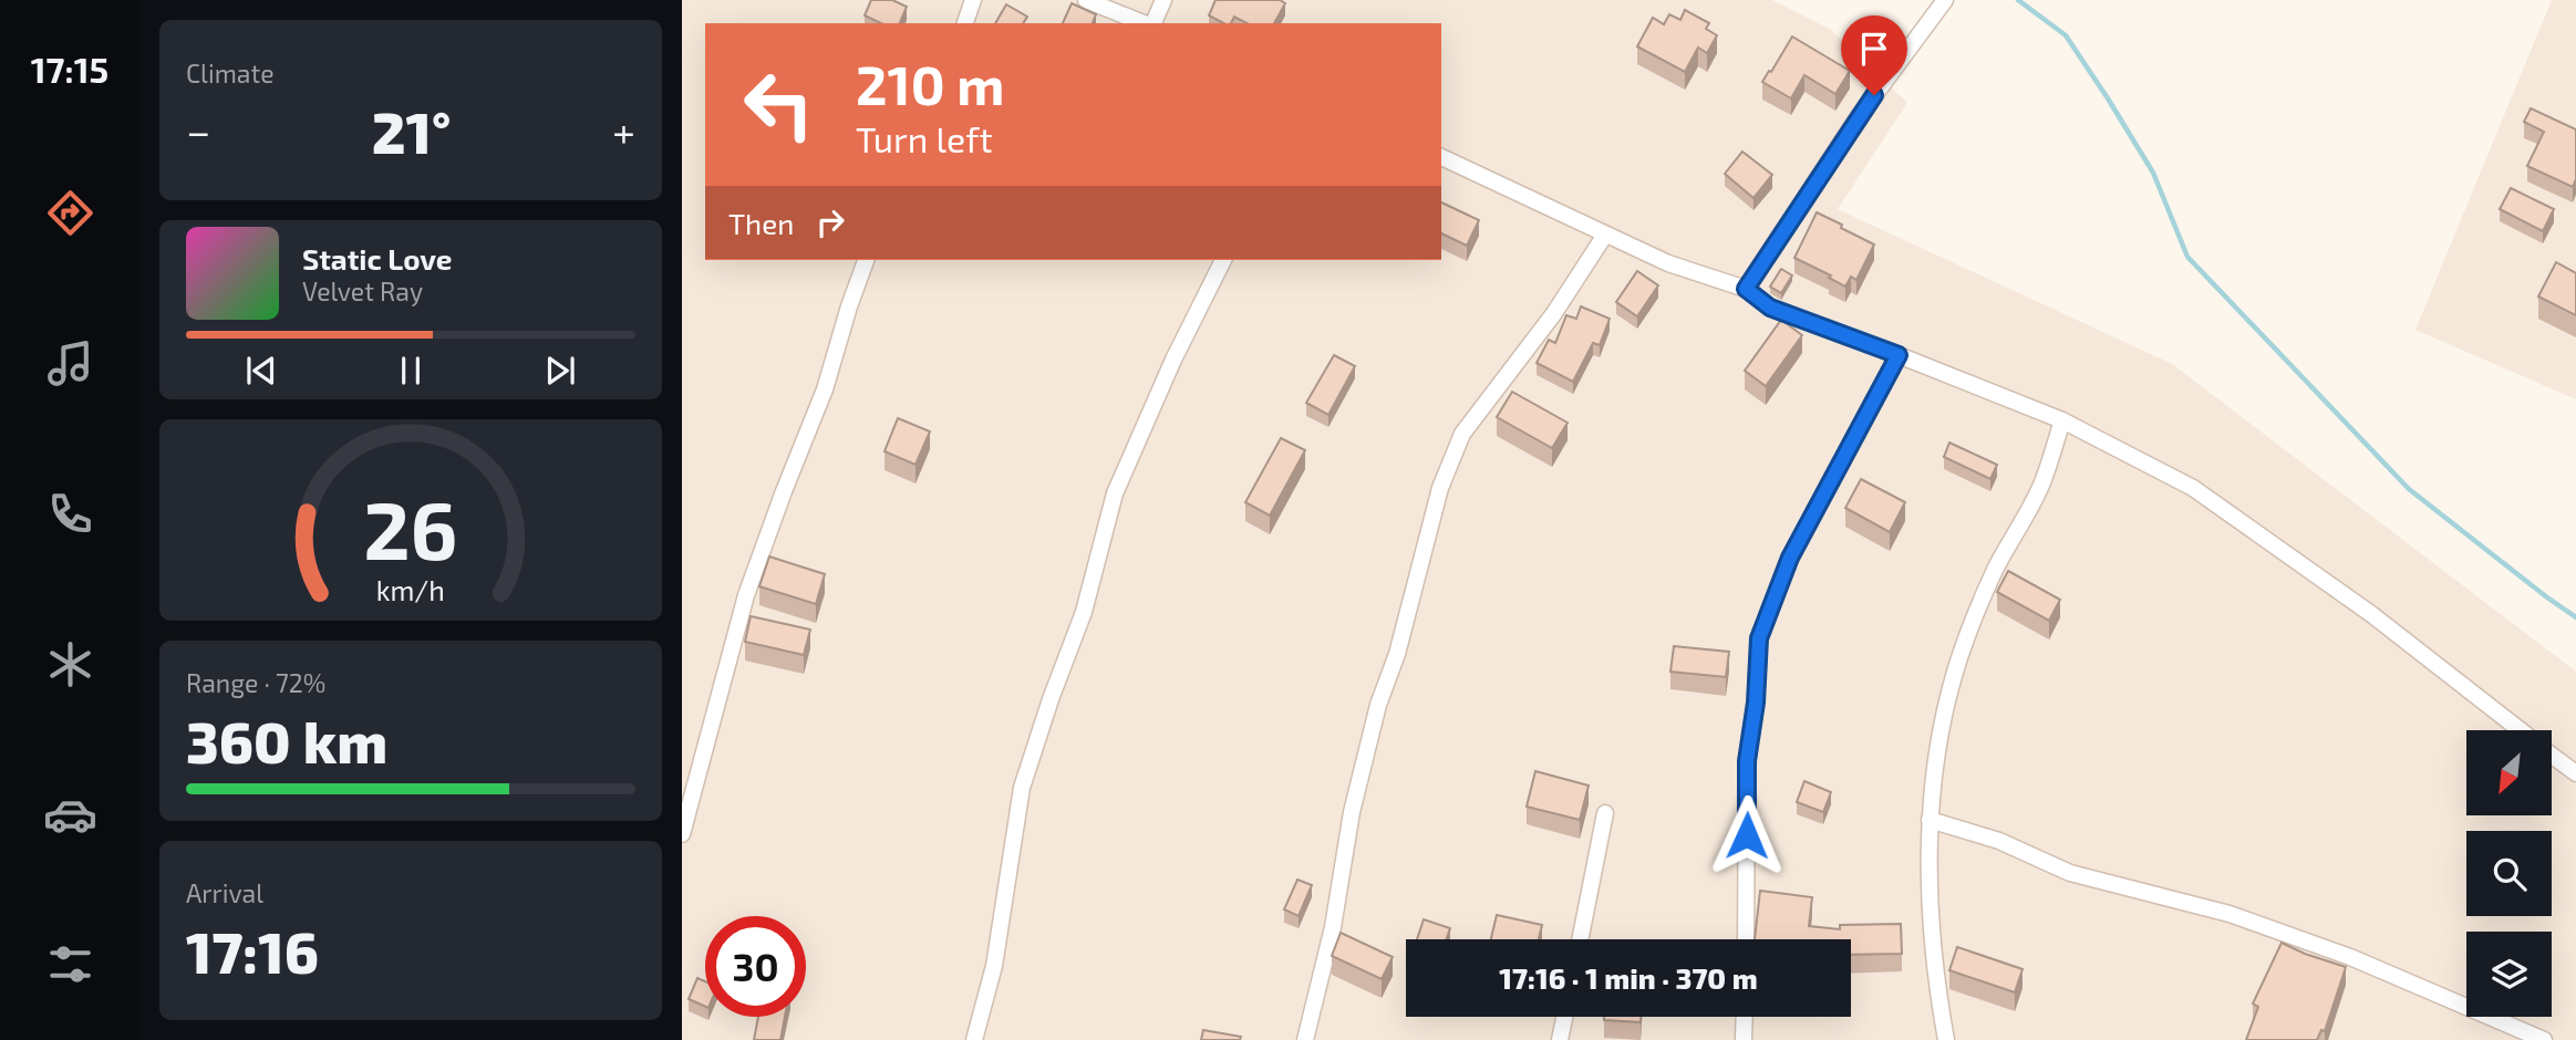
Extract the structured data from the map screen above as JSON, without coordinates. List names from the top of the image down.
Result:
{
  "north": "bottom left",
  "page": {
    "tabs": "17:15",
    "tile": [
      "Climate",
      ["Range · 72%", "360 km"],
      ["Arrival", "17:16"]
    ],
    "turn": ["210 m", "Turn left"],
    "heat": ["−", "21°", "+"],
    "then": "Then",
    "song": ["Static Love", "Velvet Ray"],
    "limit": "30",
    "trip": "17:16 · 1 min · 370 m",
    "gauge": ["26", "km/h"]
  }
}
